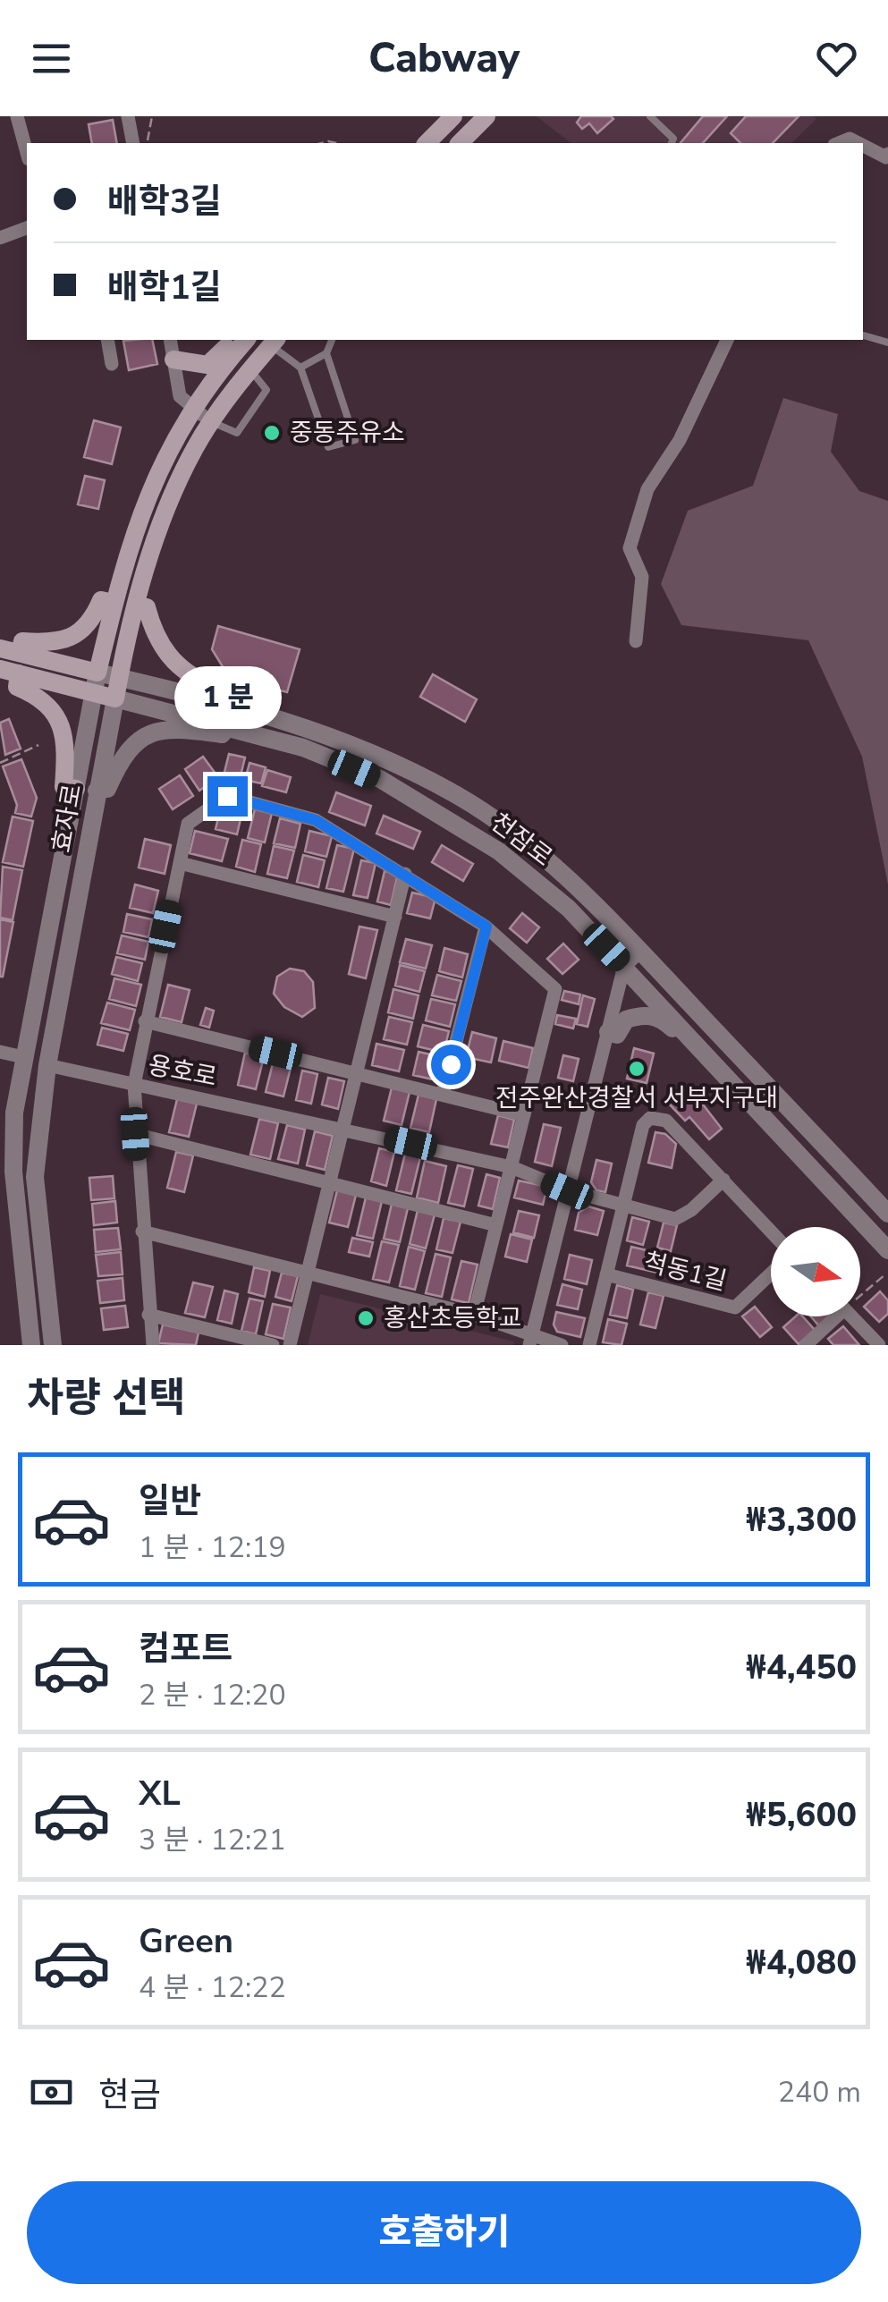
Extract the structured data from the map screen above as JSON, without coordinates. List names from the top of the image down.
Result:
{
  "streets": {
    "main road": ["효자로", "천잠로"],
    "street": ["용호로", "척동1길"]
  },
  "crossings": [
    ["효자로", "천잠로"],
    ["효자로", "용호로"],
    ["용호로", "척동1길"]
  ],
  "places": ["중동주유소", "전주완산경찰서 서부지구대", "홍산초등학교"],
  "north": "right",
  "page": {
    "header": "Cabway",
    "banner": ["배학3길", "배학1길"],
    "bubble": "1 분",
    "heading": "차량 선택",
    "list": [
      {
        "name": "일반",
        "note": "1 분 · 12:19",
        "value": "₩3,300"
      },
      {
        "name": "컴포트",
        "note": "2 분 · 12:20",
        "value": "₩4,450"
      },
      {
        "name": "XL",
        "note": "3 분 · 12:21",
        "value": "₩5,600"
      },
      {
        "name": "Green",
        "note": "4 분 · 12:22",
        "value": "₩4,080"
      }
    ],
    "pay": ["현금", "240 m"],
    "buttons": "호출하기"
  }
}
